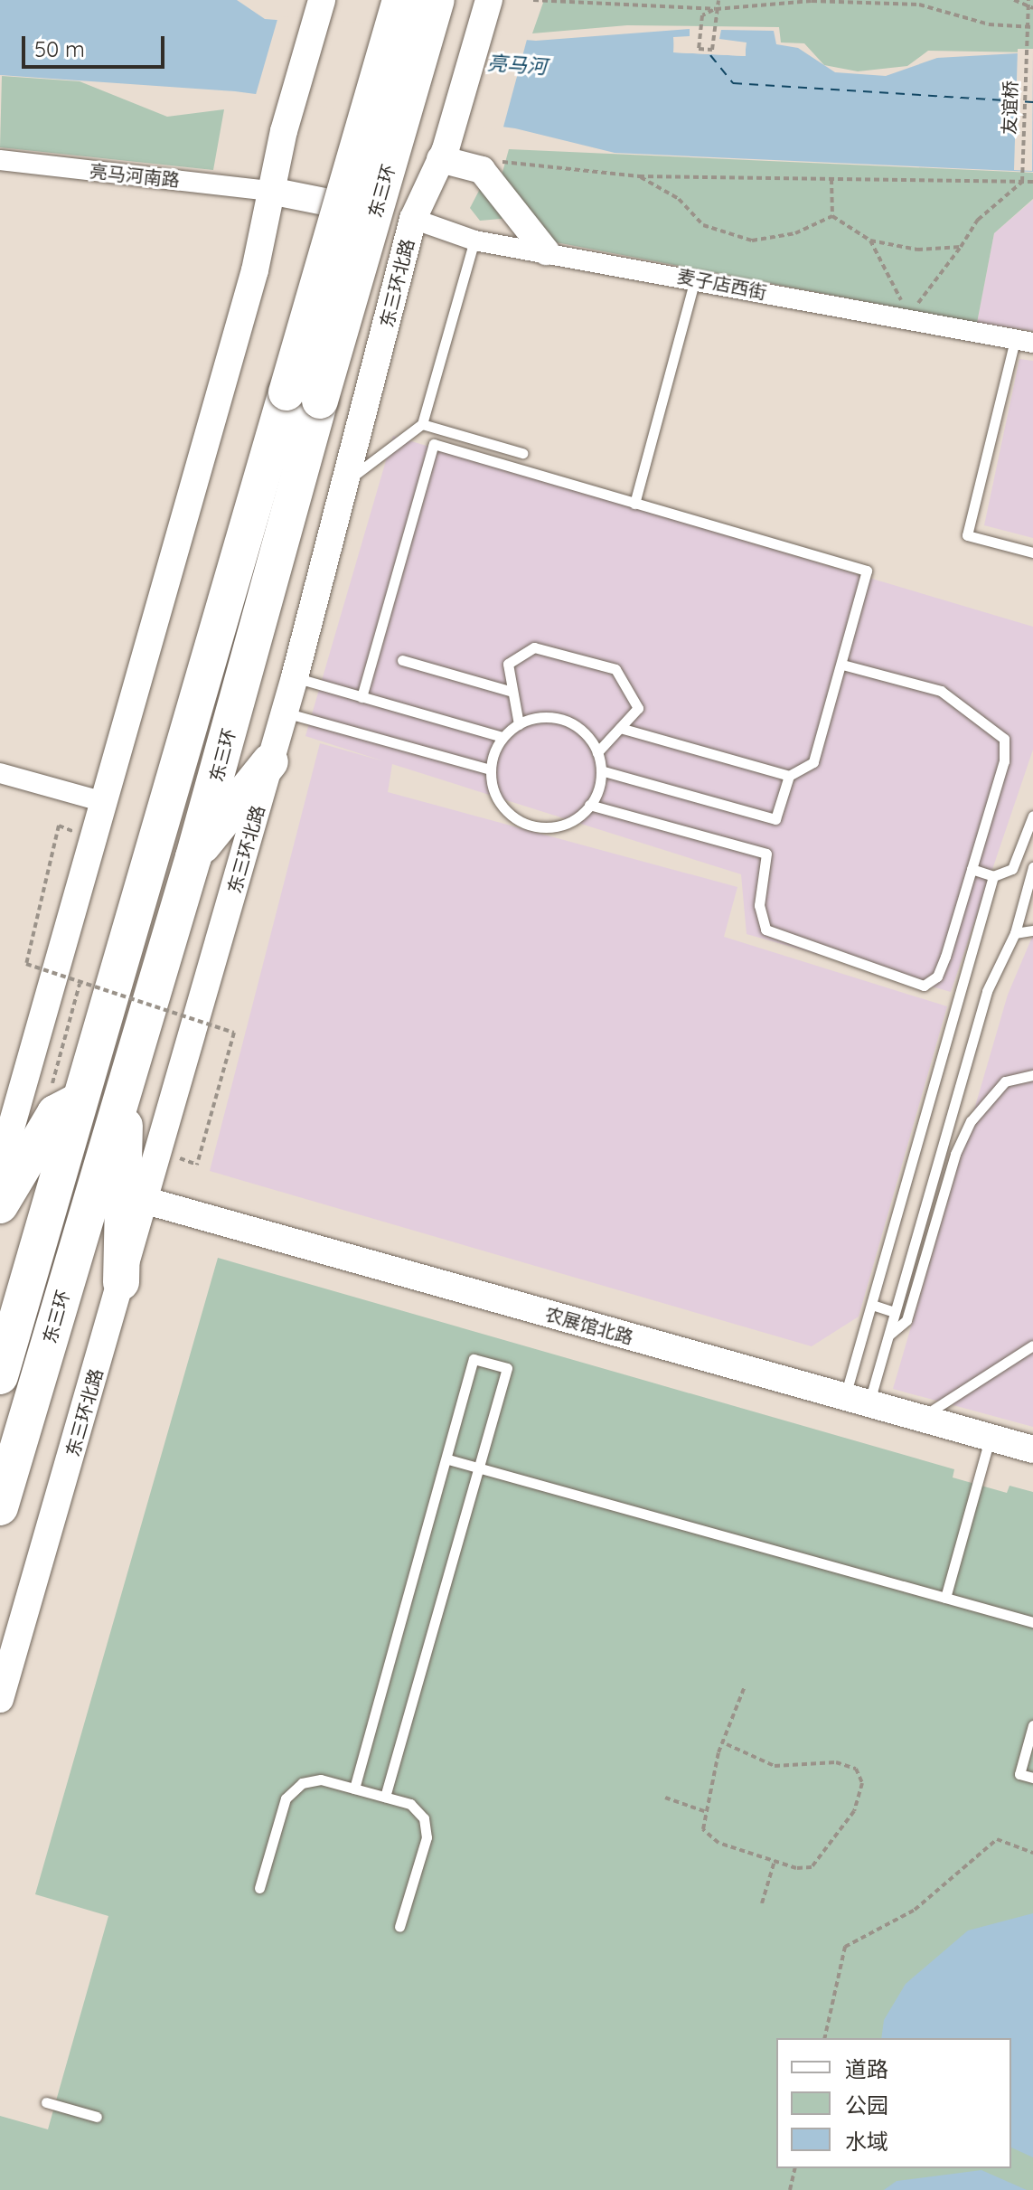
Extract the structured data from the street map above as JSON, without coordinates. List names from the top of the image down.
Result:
{
  "streets": {
    "highway": ["东三环"],
    "street": [
      "亮马河南路",
      "东三环北路",
      "麦子店西街",
      "农展馆北路"
    ],
    "path": ["友谊桥"]
  },
  "crossings": [
    ["东三环北路", "麦子店西街"],
    ["东三环北路", "农展馆北路"]
  ],
  "water": ["亮马河"],
  "legend": ["道路", "公园", "水域"],
  "scale_bar": "50 m"
}
